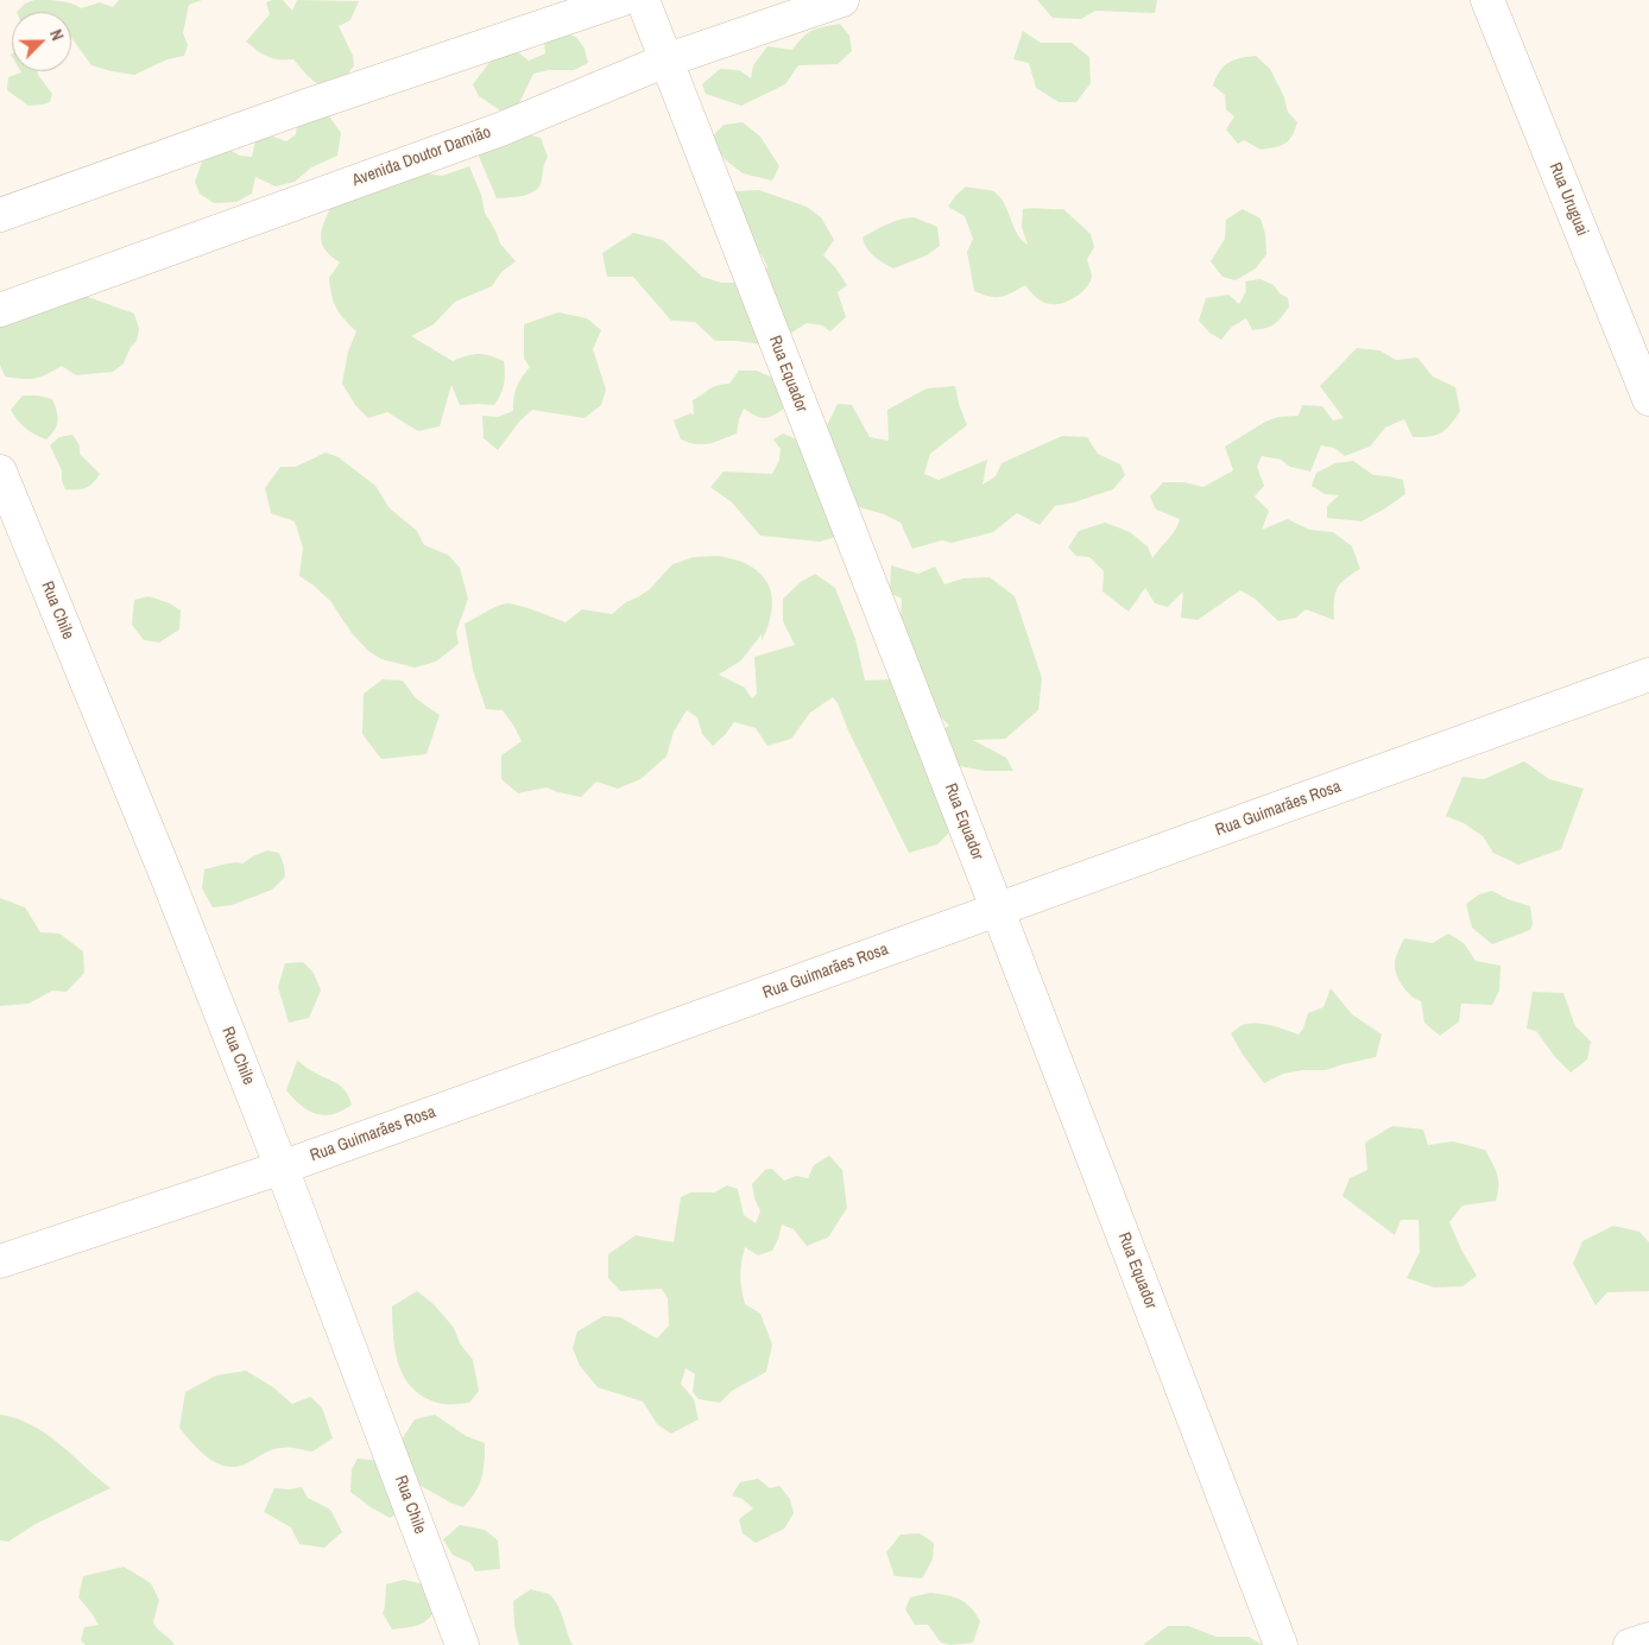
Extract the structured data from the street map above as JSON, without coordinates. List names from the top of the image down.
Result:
{
  "streets": {
    "street": [
      "Avenida Doutor Damião",
      "Rua Uruguai",
      "Rua Equador",
      "Rua Chile",
      "Rua Guimarães Rosa"
    ]
  },
  "crossings": [
    ["Avenida Doutor Damião", "Rua Equador"],
    ["Rua Equador", "Rua Guimarães Rosa"],
    ["Rua Chile", "Rua Guimarães Rosa"]
  ],
  "north": "top right"
}
